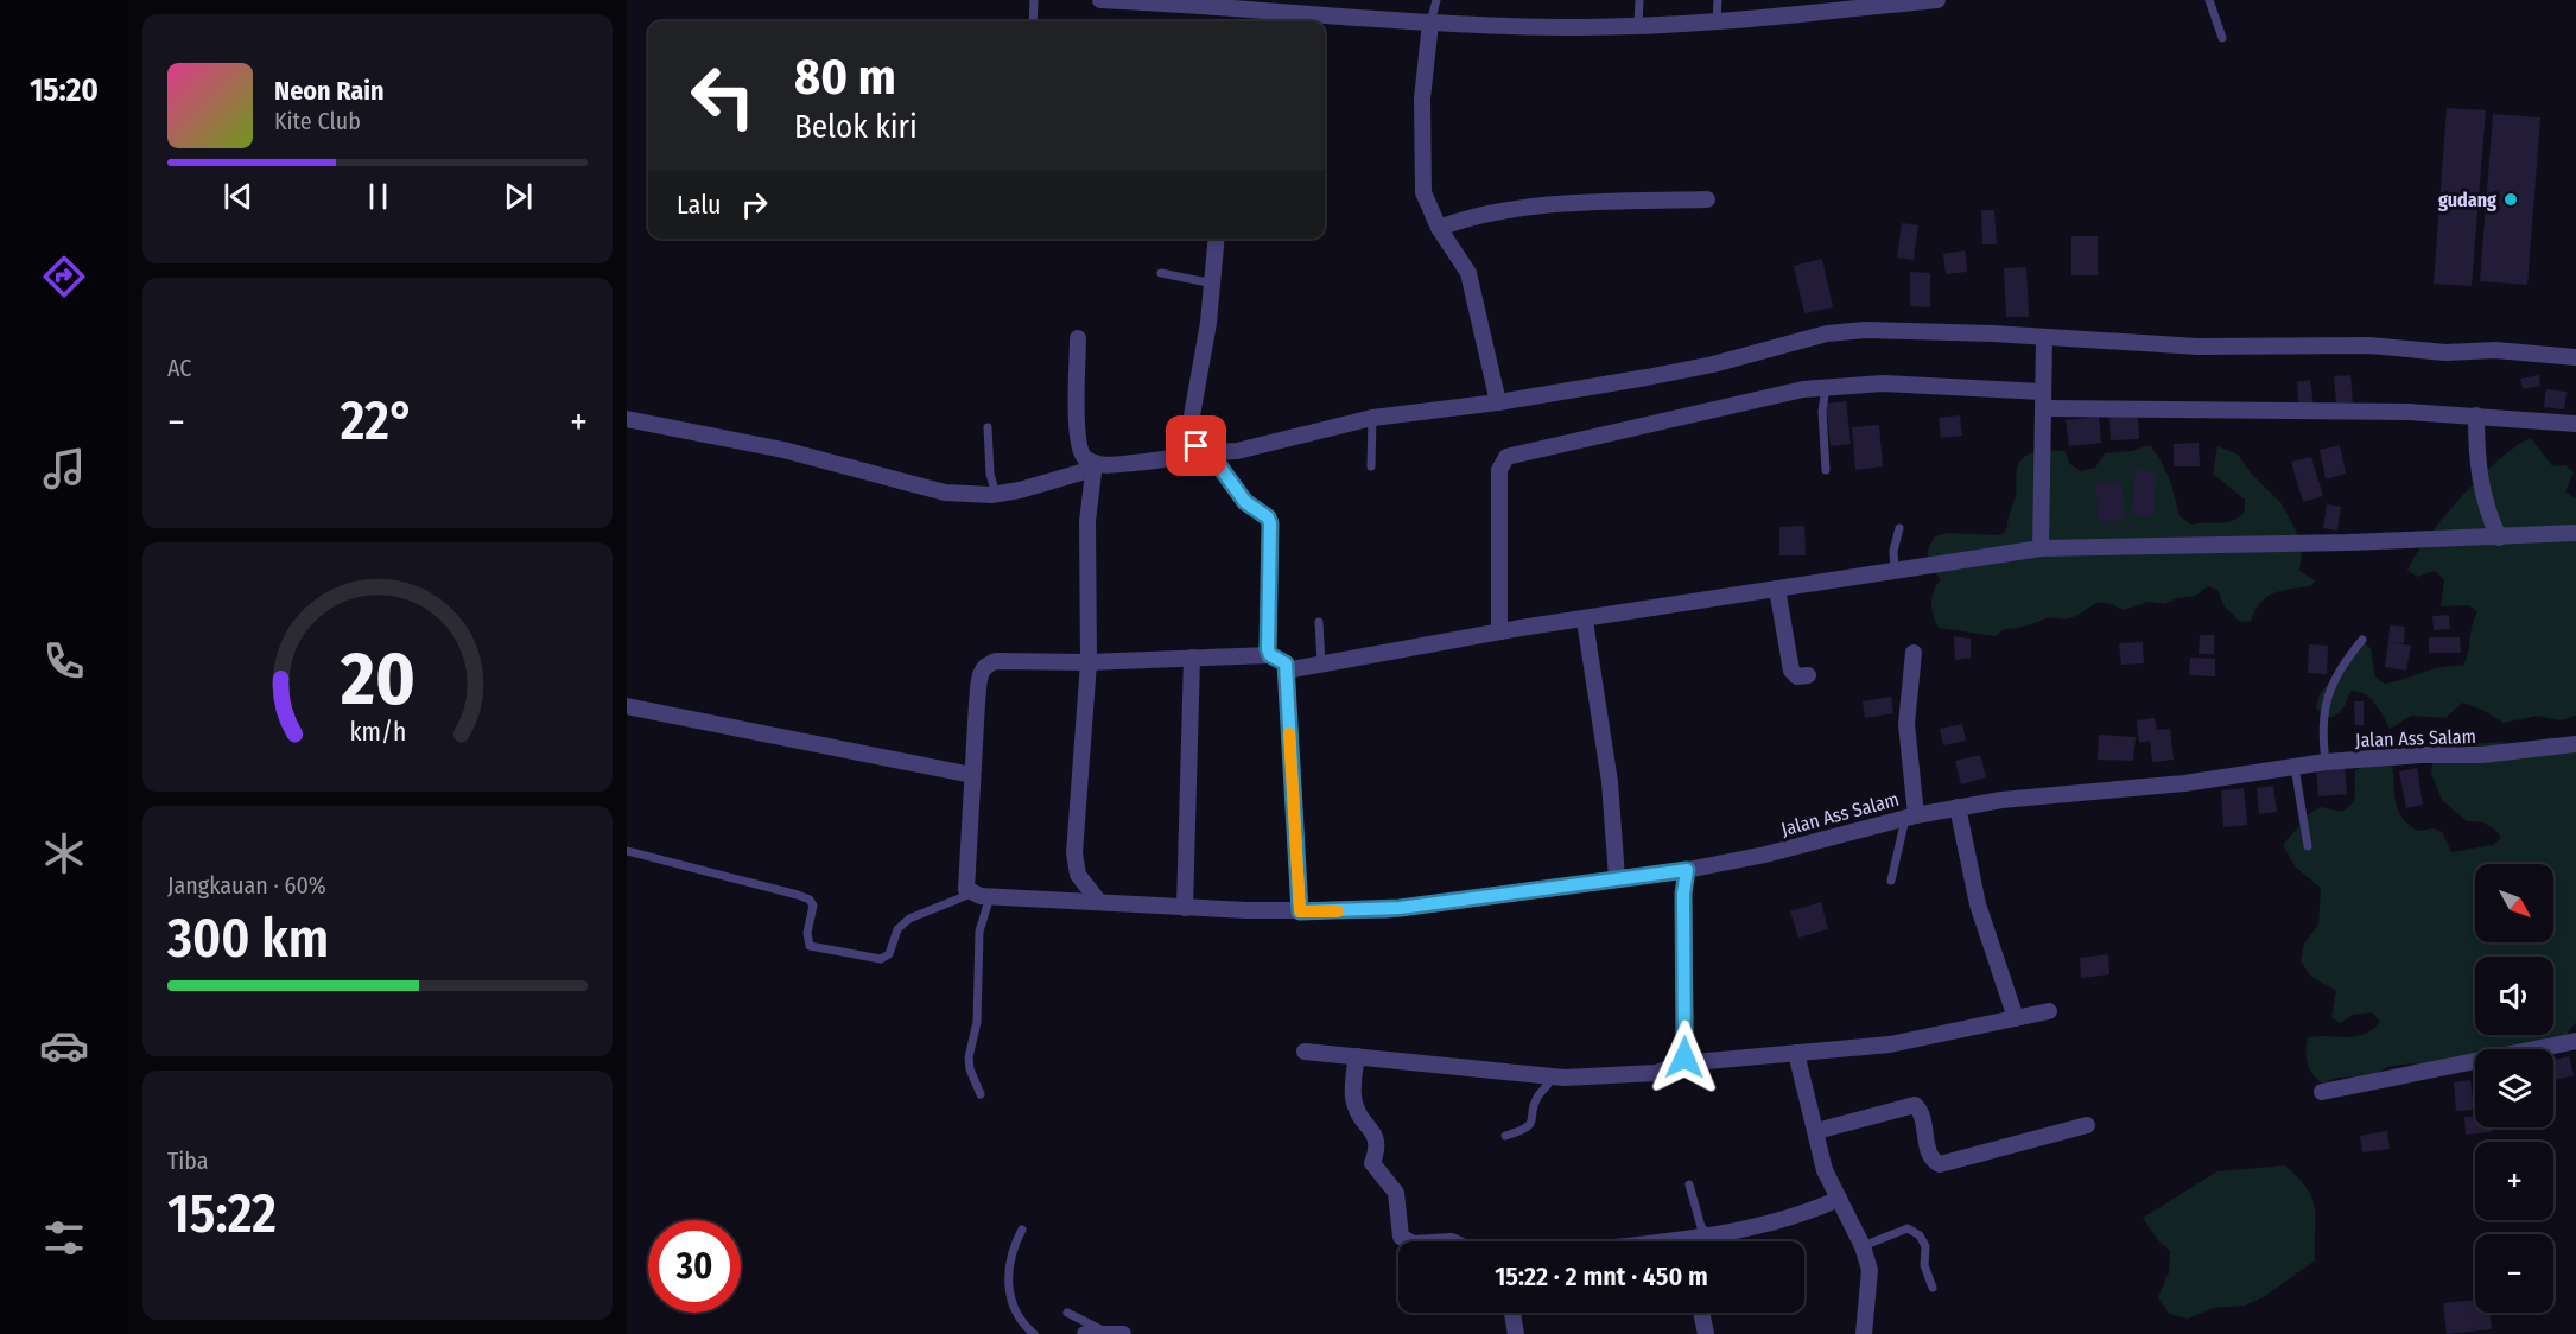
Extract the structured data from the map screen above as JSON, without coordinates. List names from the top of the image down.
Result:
{
  "streets": {
    "street": ["Jalan Ass Salam"]
  },
  "places": ["gudang"],
  "north": "bottom right",
  "page": {
    "tabs": "15:20",
    "turn": ["80 m", "Belok kiri"],
    "song": ["Neon Rain", "Kite Club"],
    "then": "Lalu",
    "tile": [
      "AC",
      ["Jangkauan · 60%", "300 km"],
      ["Tiba", "15:22"]
    ],
    "heat": ["−", "22°", "+"],
    "map_buttons": ["+", "−"],
    "limit": "30",
    "trip": "15:22 · 2 mnt · 450 m",
    "gauge": ["20", "km/h"]
  }
}
